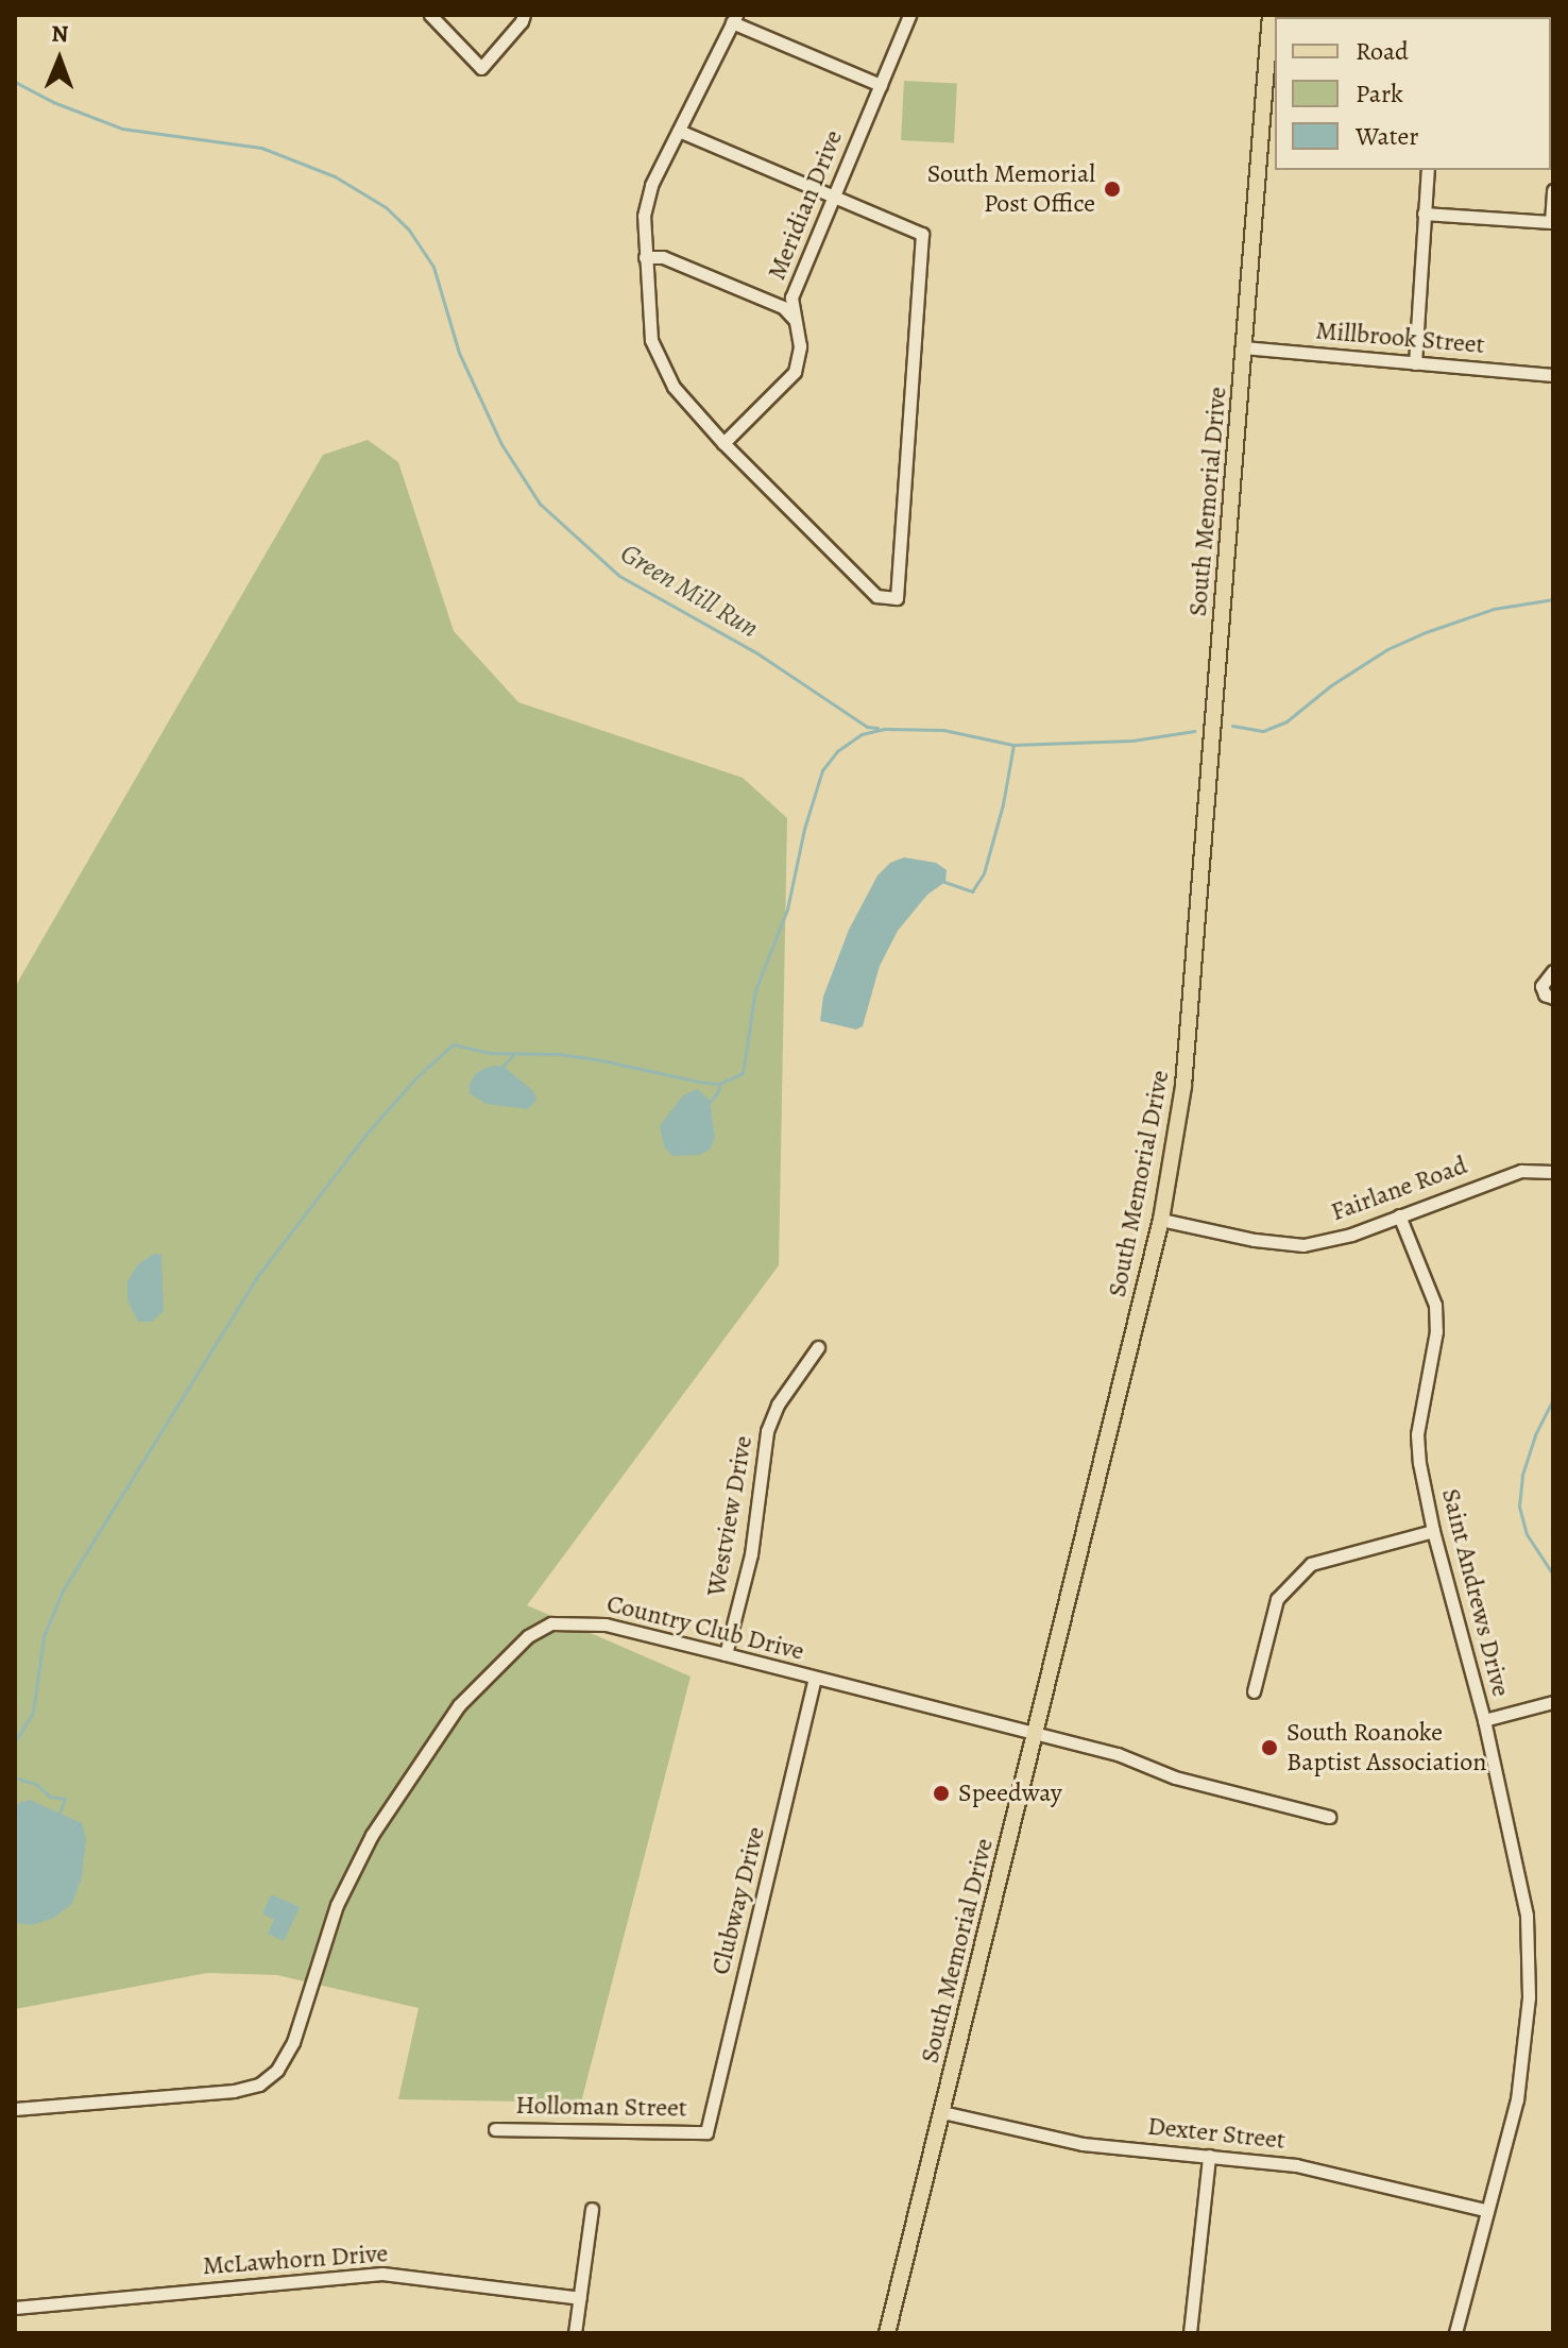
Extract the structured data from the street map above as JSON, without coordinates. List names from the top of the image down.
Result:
{
  "streets": {
    "main road": ["South Memorial Drive"],
    "street": [
      "Meridian Drive",
      "Millbrook Street",
      "Fairlane Road",
      "Westview Drive",
      "Saint Andrews Drive",
      "Country Club Drive",
      "Clubway Drive",
      "Holloman Street",
      "Dexter Street",
      "McLawhorn Drive"
    ]
  },
  "crossings": [
    ["Millbrook Street", "South Memorial Drive"],
    ["South Memorial Drive", "Fairlane Road"],
    ["South Memorial Drive", "Country Club Drive"],
    ["South Memorial Drive", "Dexter Street"],
    ["Fairlane Road", "Saint Andrews Drive"],
    ["Westview Drive", "Country Club Drive"],
    ["Saint Andrews Drive", "Dexter Street"],
    ["Country Club Drive", "Clubway Drive"],
    ["Clubway Drive", "Holloman Street"]
  ],
  "water": ["Green Mill Run"],
  "places": ["South Memorial Post Office", "South Roanoke Baptist Association", "Speedway"],
  "legend": ["Road", "Park", "Water"],
  "north": "top"
}
